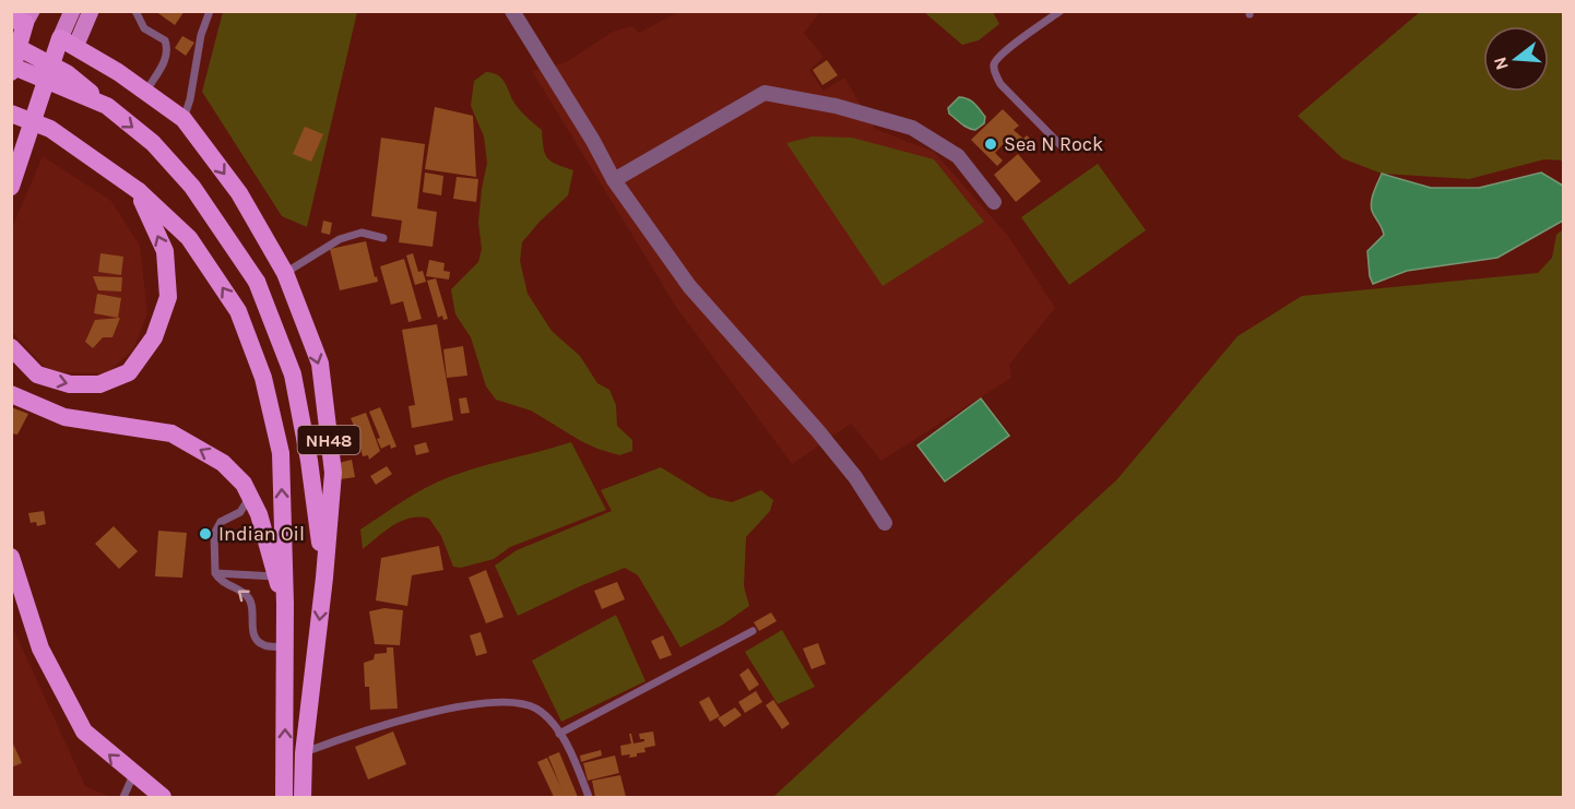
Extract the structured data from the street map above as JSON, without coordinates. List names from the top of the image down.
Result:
{
  "streets": {
    "highway": ["NH48"]
  },
  "places": ["Sea N Rock", "Indian Oil"],
  "north": "left"
}
